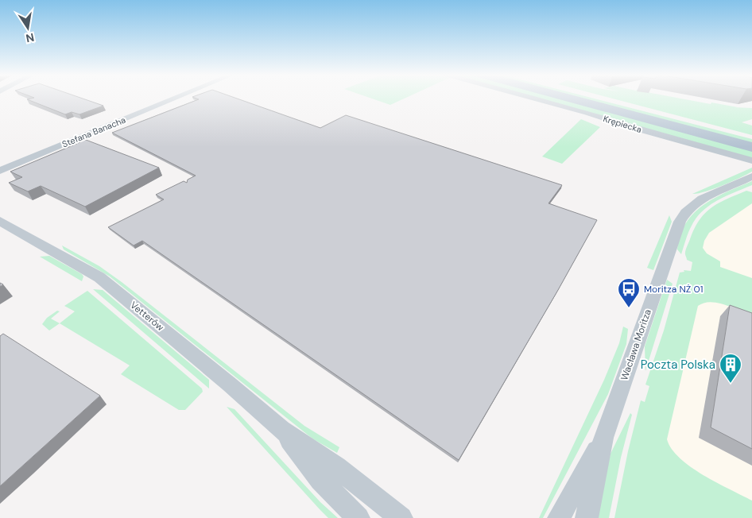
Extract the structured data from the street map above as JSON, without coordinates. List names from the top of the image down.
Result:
{
  "streets": {
    "street": [
      "Krępiecka",
      "Stefana Banacha",
      "Vetterów",
      "Wacława Moritza"
    ]
  },
  "places": {
    "bus stop": ["Moritza NŻ 01"],
    "building": ["Poczta Polska"]
  },
  "north": "bottom"
}
